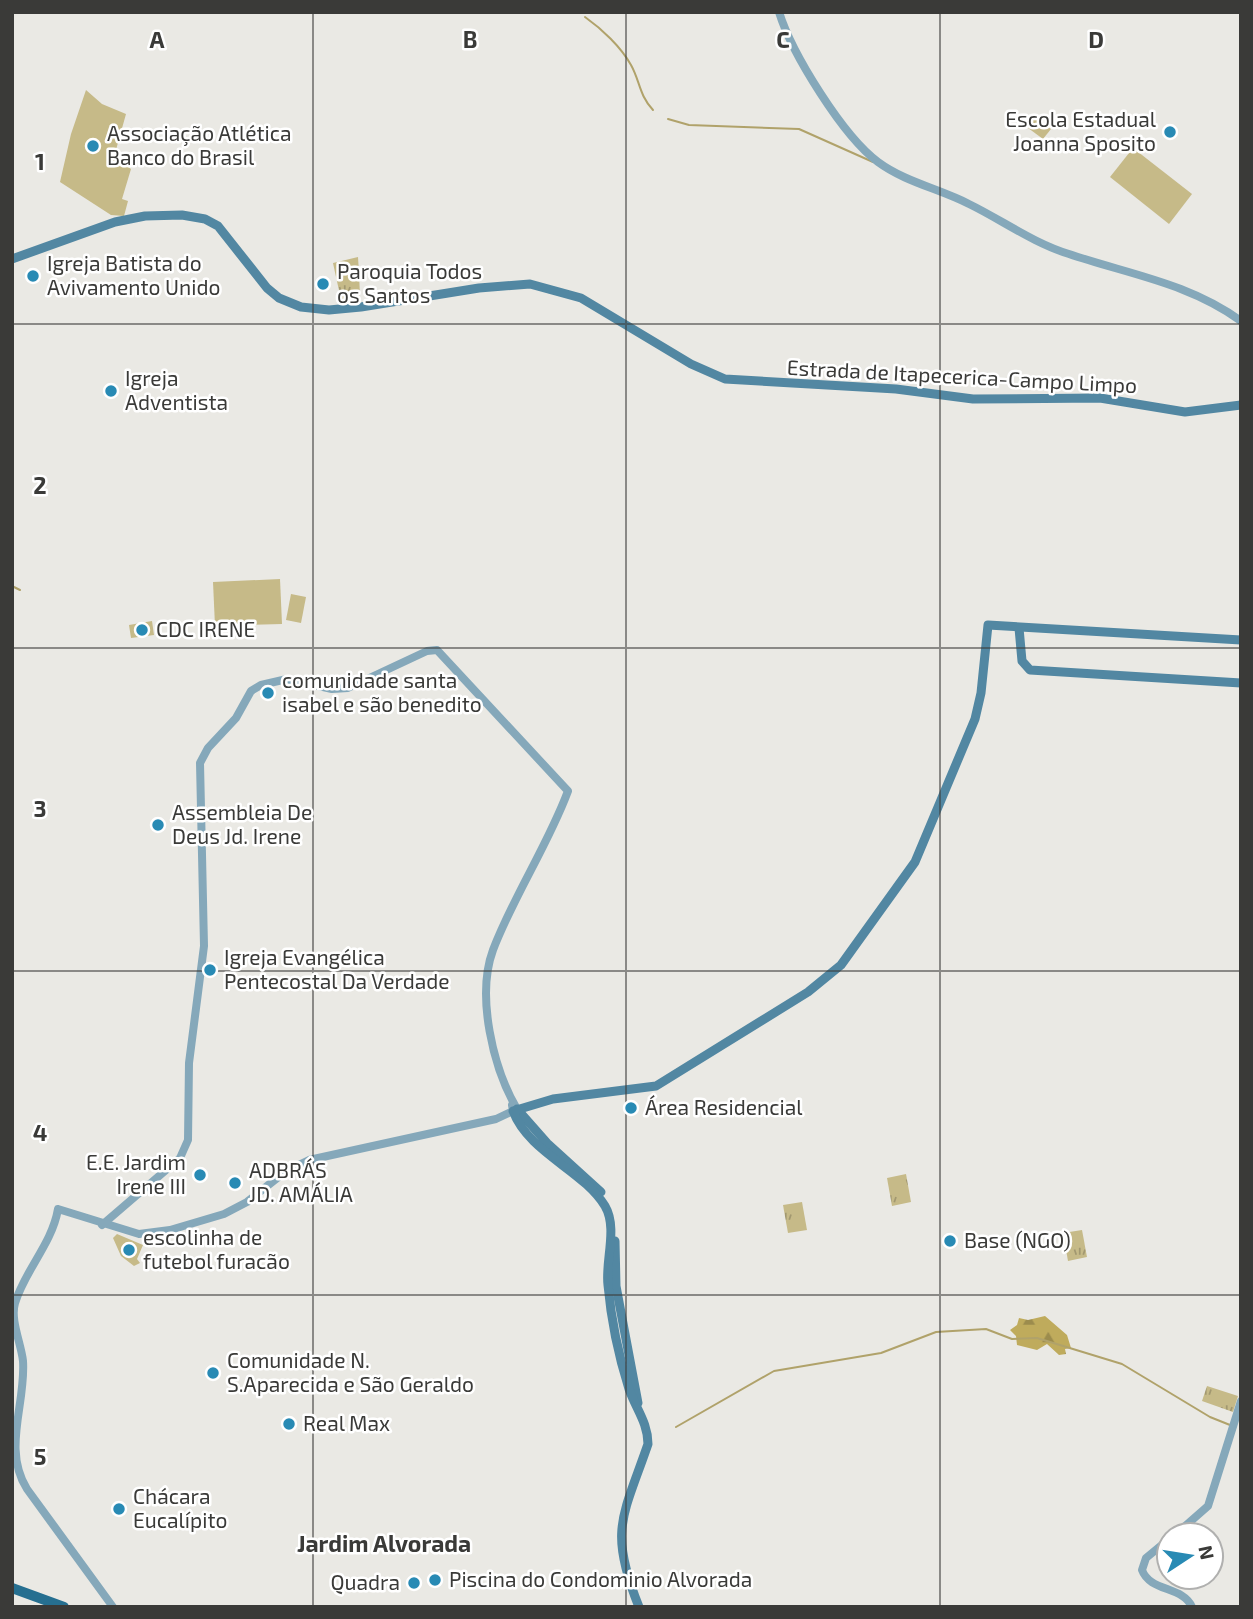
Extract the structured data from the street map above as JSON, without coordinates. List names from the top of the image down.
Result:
{
  "streets": {
    "main road": ["Estrada de Itapecerica-Campo Limpo"]
  },
  "districts": ["Jardim Alvorada"],
  "places": [
    "Escola Estadual Joanna Sposito",
    "Associação Atlética Banco do Brasil",
    "Igreja Batista do Avivamento Unido",
    "Paroquia Todos os Santos",
    "Igreja Adventista",
    "CDC IRENE",
    "comunidade santa isabel e são benedito",
    "Assembleia De Deus Jd. Irene",
    "Igreja Evangélica Pentecostal Da Verdade",
    "Área Residencial",
    "E.E. Jardim Irene III",
    "ADBRÁS JD. AMÁLIA",
    "Base (NGO)",
    "escolinha de futebol furacão",
    "Comunidade N. S.Aparecida e São Geraldo",
    "Real Max",
    "Chácara Eucalípito",
    "Piscina do Condominio Alvorada",
    "Quadra"
  ],
  "north": "right",
  "grid": {
    "columns": [
      "A",
      "B",
      "C",
      "D"
    ],
    "rows": [
      "1",
      "2",
      "3",
      "4",
      "5"
    ]
  }
}
